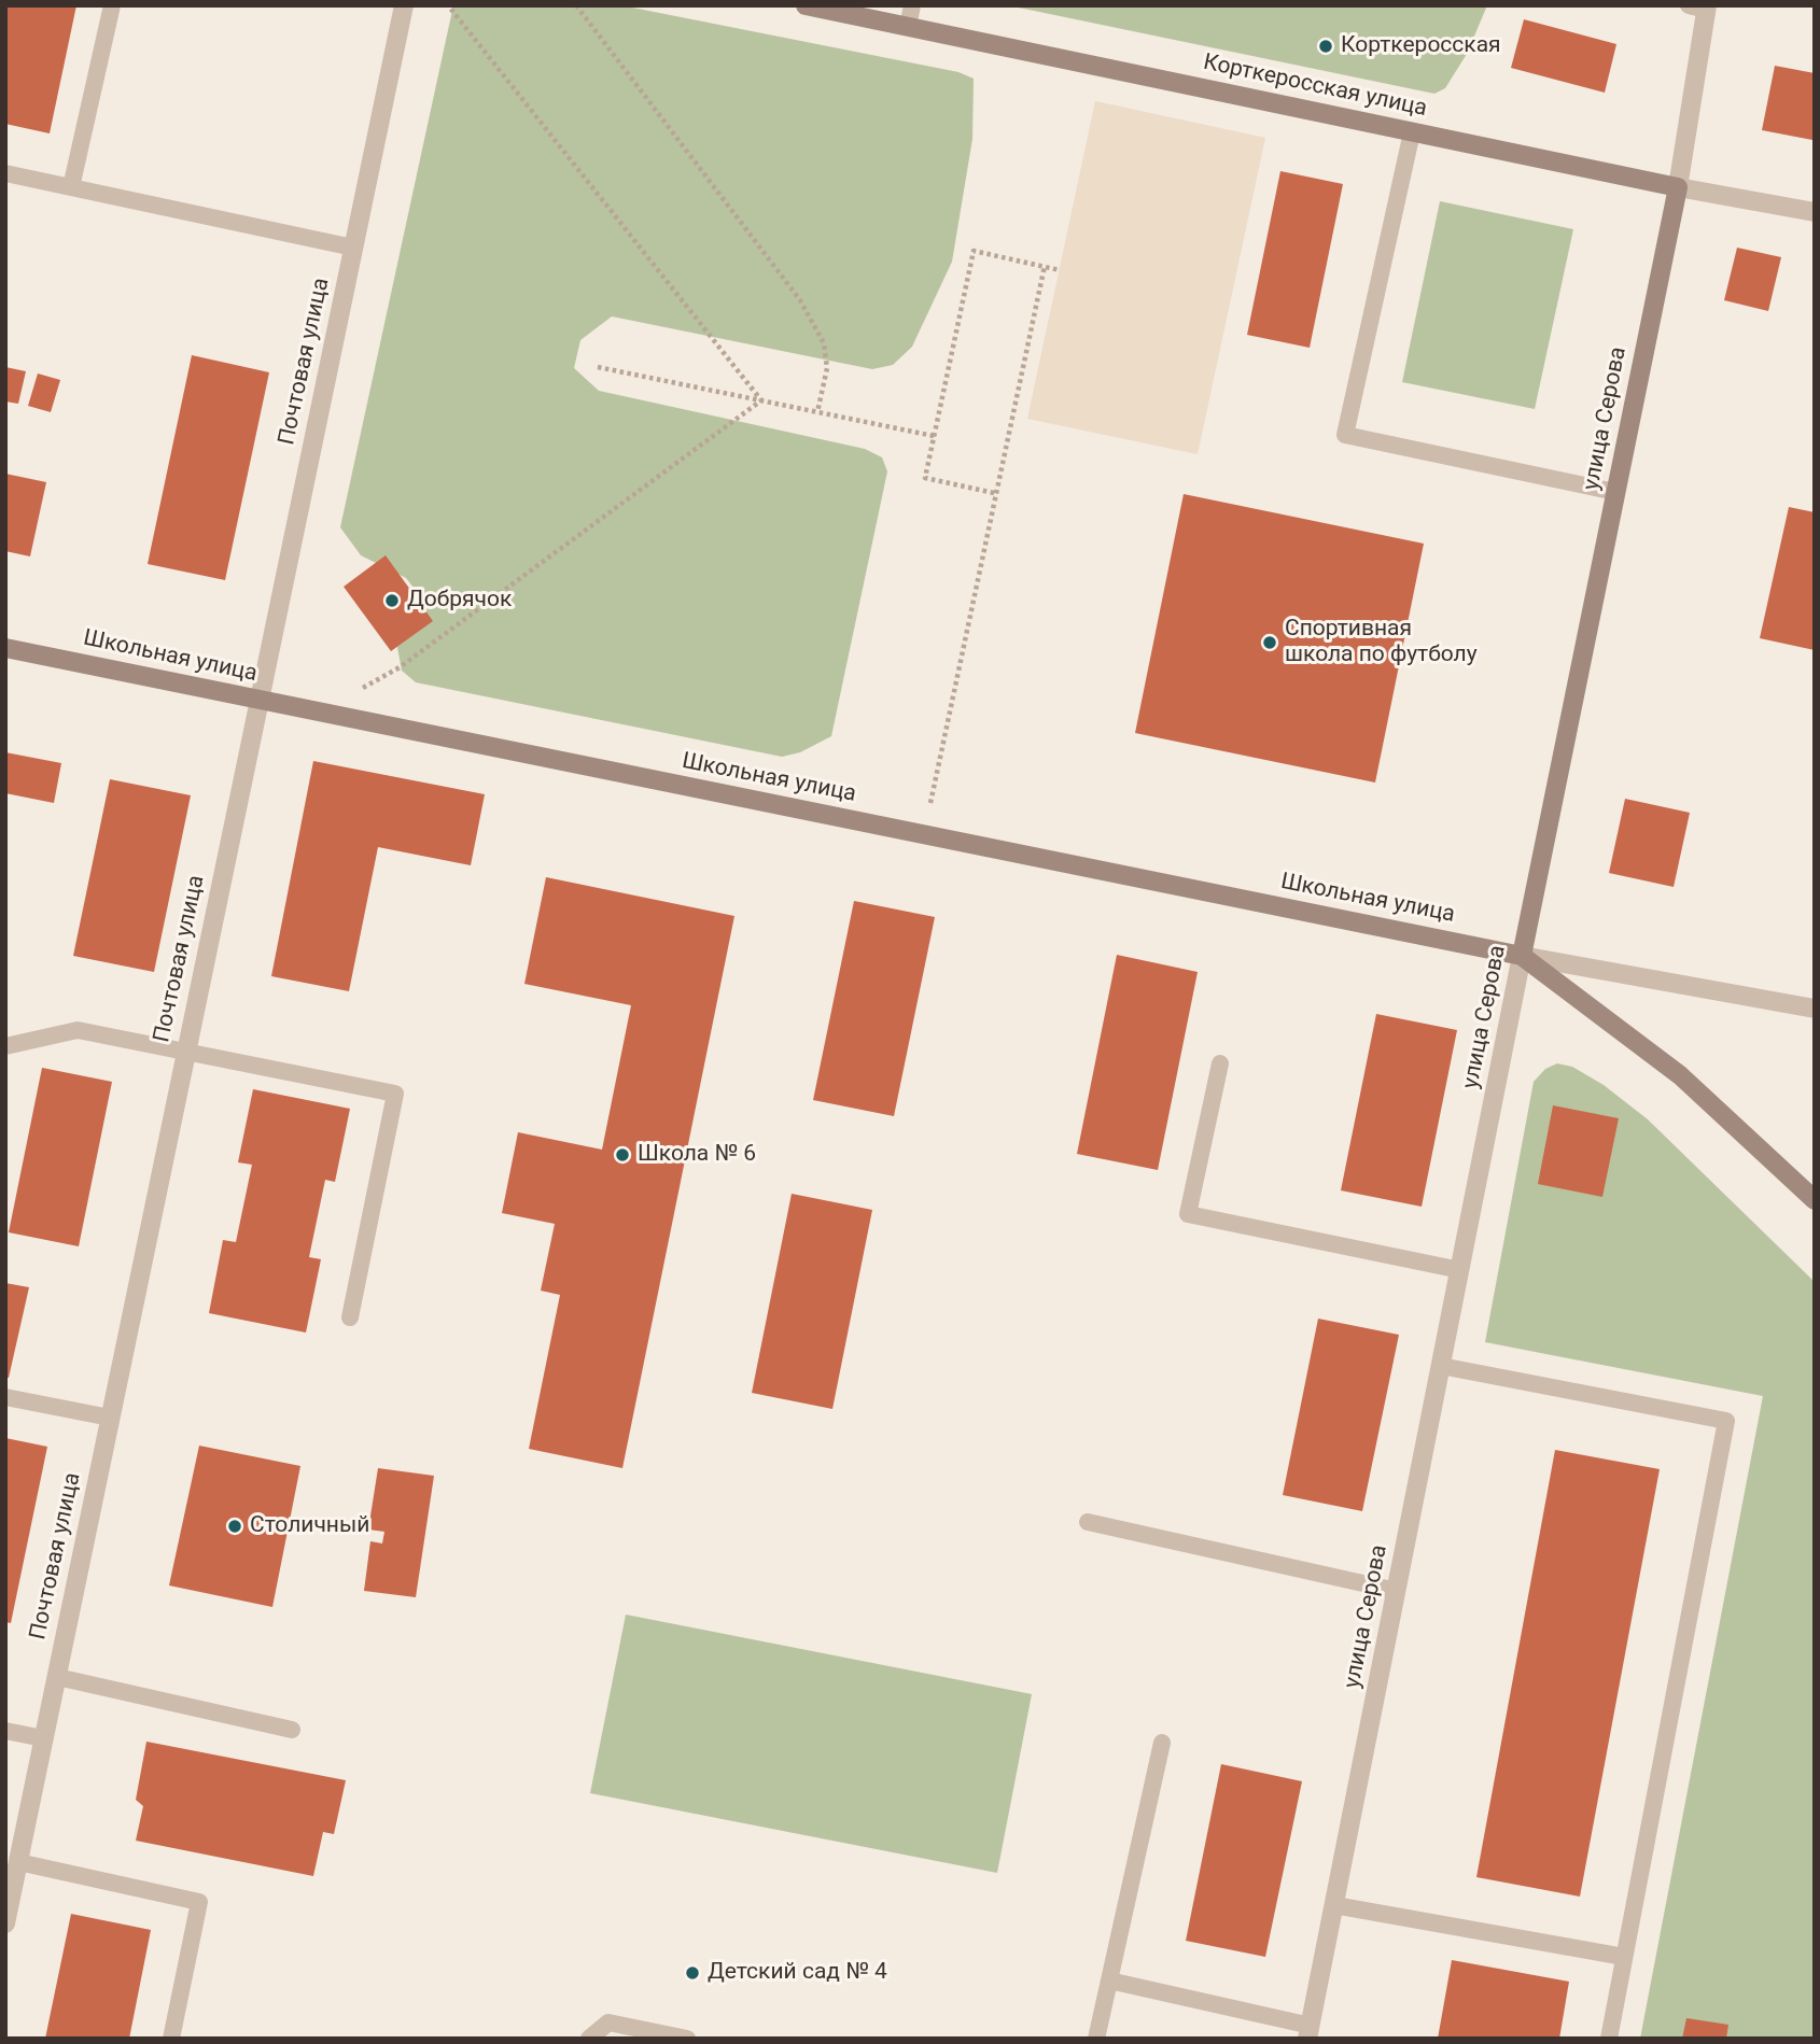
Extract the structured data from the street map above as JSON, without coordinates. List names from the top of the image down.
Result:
{
  "streets": {
    "main road": ["Корткеросская улица", "улица Серова", "Школьная улица"],
    "street": ["Почтовая улица"]
  },
  "crossings": [
    ["Корткеросская улица", "улица Серова"],
    ["Почтовая улица", "Школьная улица"],
    ["улица Серова", "Школьная улица"]
  ],
  "places": [
    "Корткеросская",
    "Добрячок",
    "Спортивная школа по футболу",
    "Школа № 6",
    "Столичный",
    "Детский сад № 4"
  ]
}
